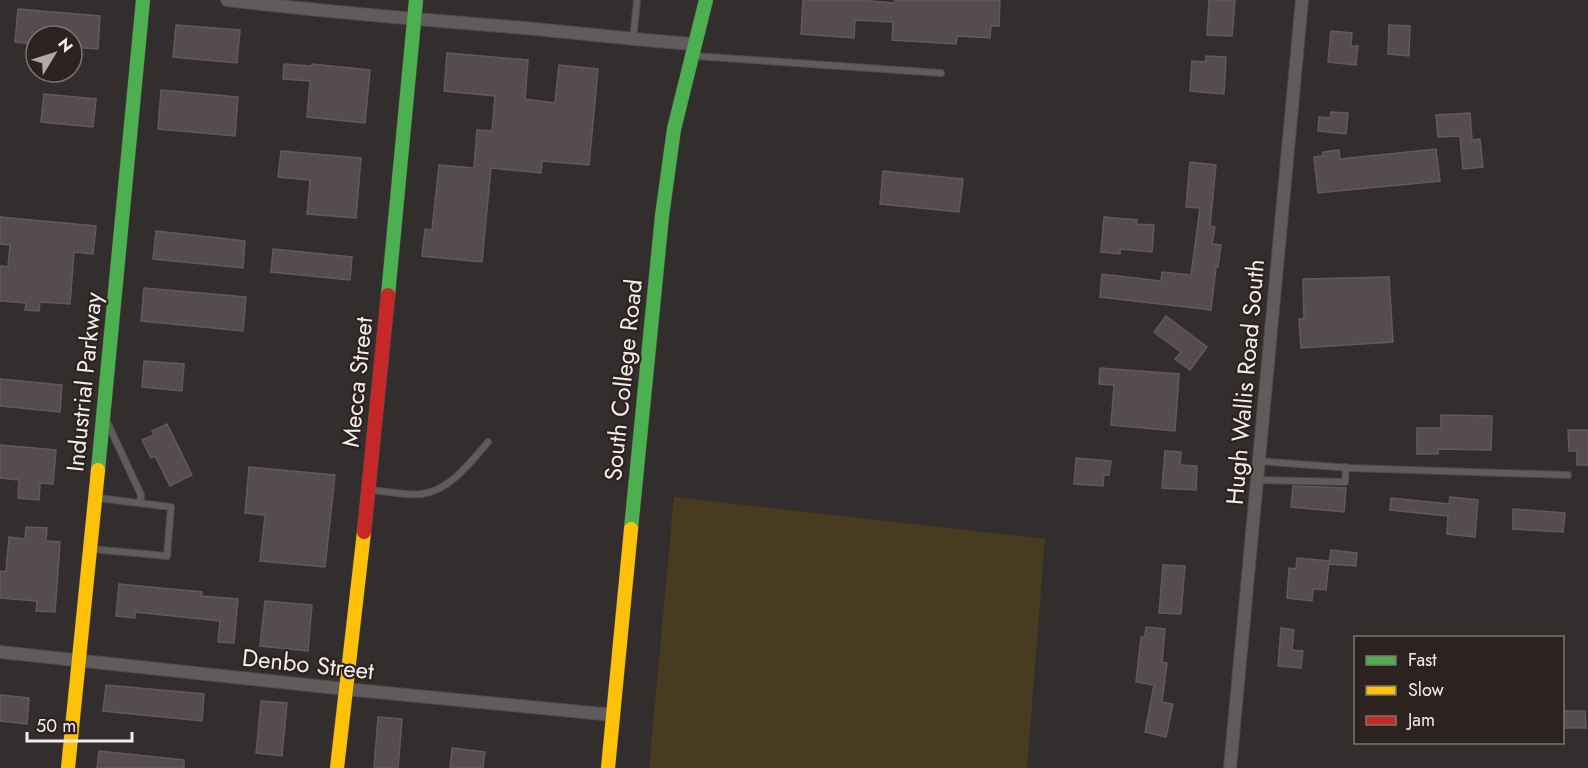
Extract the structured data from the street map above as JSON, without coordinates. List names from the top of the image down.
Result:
{
  "streets": {
    "street": [
      "South College Road",
      "Industrial Parkway",
      "Mecca Street",
      "Hugh Wallis Road South",
      "Denbo Street"
    ]
  },
  "crossings": [
    ["South College Road", "Denbo Street"],
    ["Industrial Parkway", "Denbo Street"],
    ["Mecca Street", "Denbo Street"]
  ],
  "legend": ["Fast", "Slow", "Jam"],
  "scale_bar": "50 m",
  "north": "top right"
}
